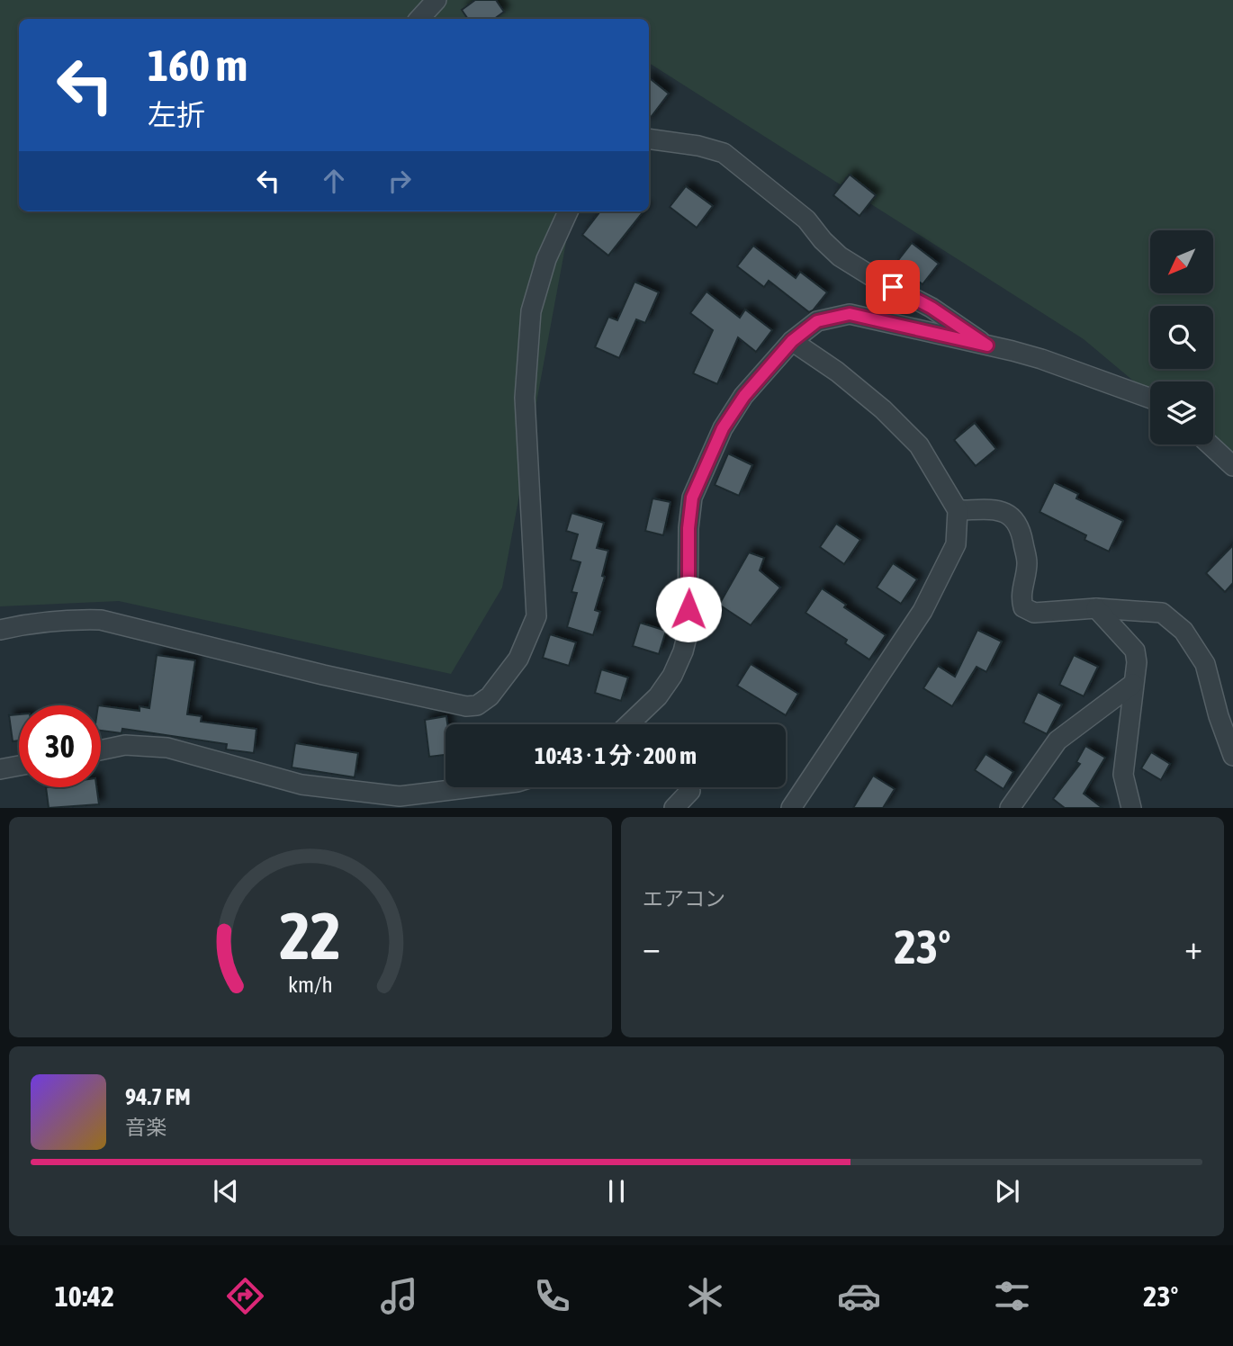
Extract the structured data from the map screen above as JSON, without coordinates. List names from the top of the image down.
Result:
{
  "north": "bottom left",
  "page": {
    "turn": ["160 m", "左折"],
    "limit": "30",
    "trip": "10:43 · 1 分 · 200 m",
    "tile": "エアコン",
    "heat": ["−", "23°", "+"],
    "song": ["94.7 FM", "音楽"],
    "tabs": ["10:42", "23°"],
    "gauge": ["22", "km/h"]
  }
}
